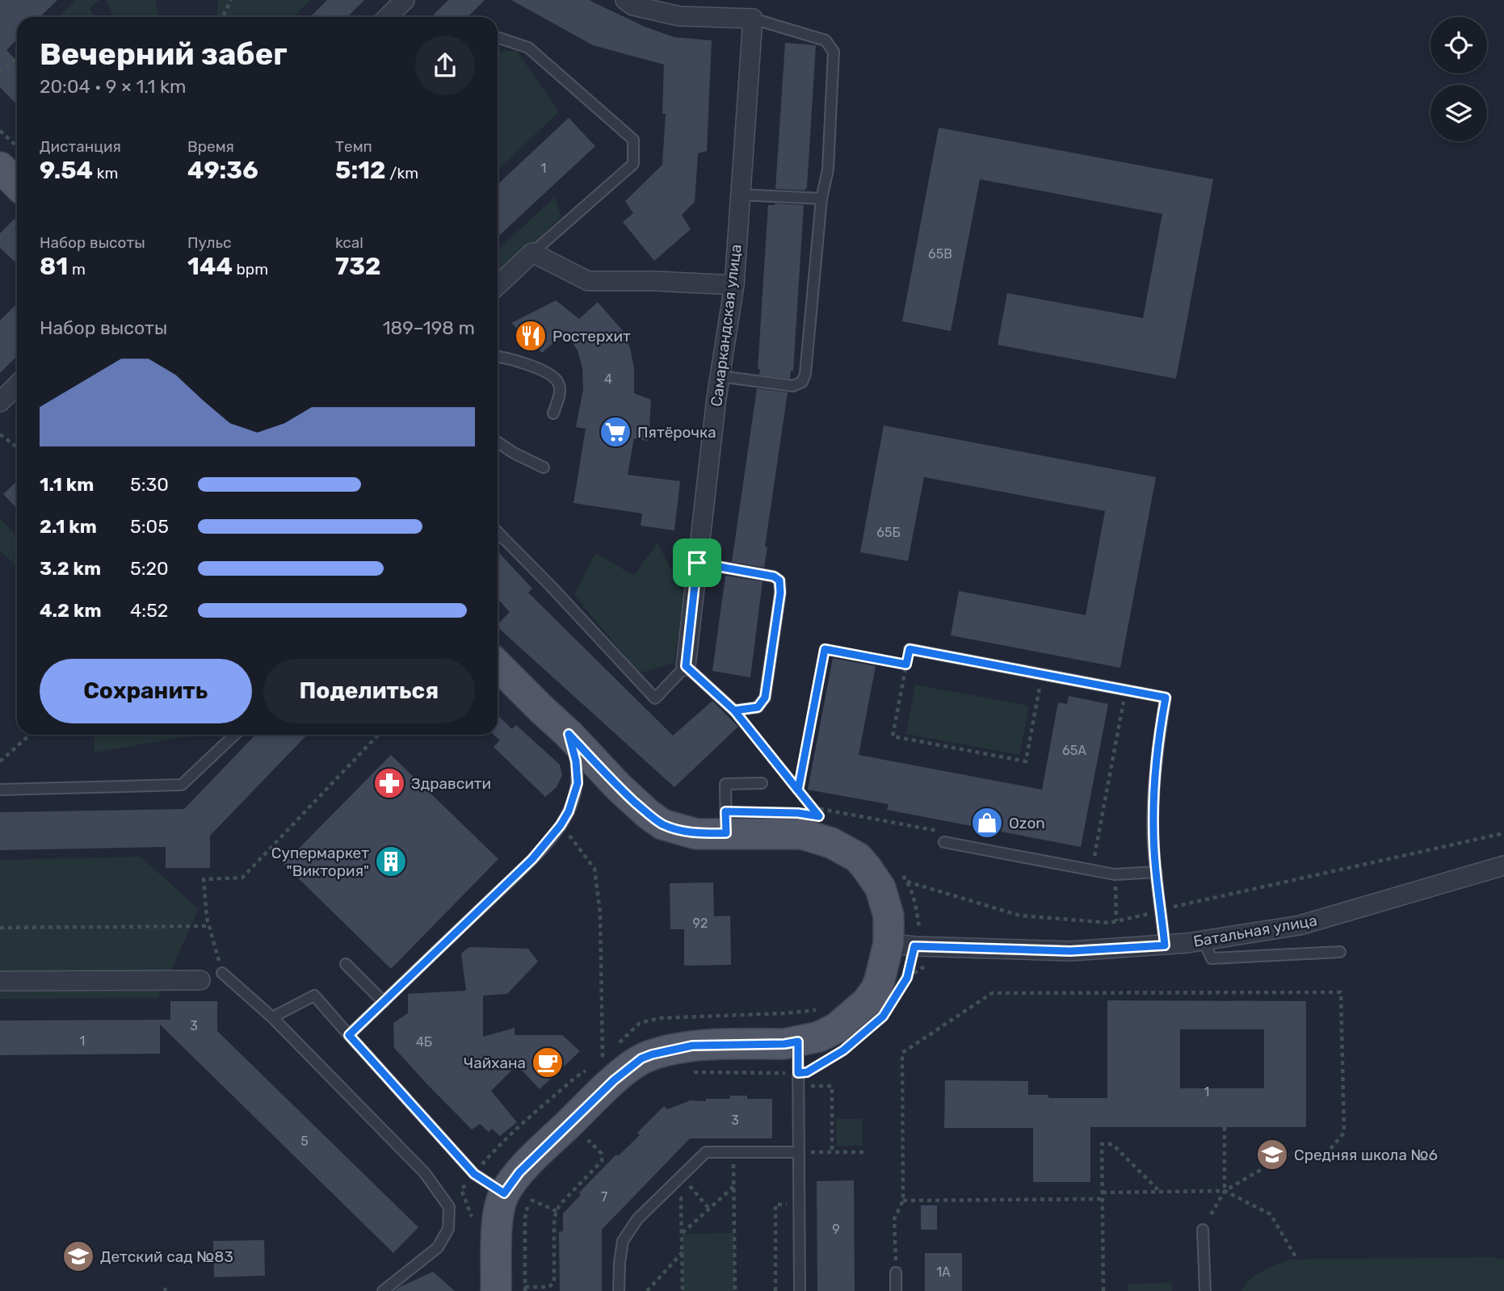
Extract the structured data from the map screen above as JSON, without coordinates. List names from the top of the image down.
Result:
{
  "streets": {
    "street": ["Самаркандская улица", "Батальная улица"]
  },
  "places": {
    "restaurant": ["Ростерхит"],
    "supermarket": ["Пятёрочка"],
    "pharmacy": ["Здравсити"],
    "shop": ["Ozon"],
    "building": ["Супермаркет \"Виктория\""],
    "cafe": ["Чайхана"],
    "school or university": ["Средняя школа №6", "Детский сад №83"]
  },
  "house_numbers": [
    "1",
    "65В",
    "4",
    "65Б",
    "65А",
    "92",
    "3",
    "1",
    "4Б",
    "1",
    "3",
    "5",
    "7",
    "9",
    "1А"
  ],
  "page": {
    "heading": ["Вечерний забег", "20:04 · 9 × 1.1 km"],
    "stats": [
      ["Дистанция", "9.54 km"],
      ["Время", "49:36"],
      ["Темп", "5:12 /km"],
      ["Набор высоты", "81 m"],
      ["Пульс", "144 bpm"],
      ["kcal", "732"]
    ],
    "chart": ["Набор высоты", "189–198 m"],
    "list": [
      {
        "name": "1.1 km",
        "note": "5:30"
      },
      {
        "name": "2.1 km",
        "note": "5:05"
      },
      {
        "name": "3.2 km",
        "note": "5:20"
      },
      {
        "name": "4.2 km",
        "note": "4:52"
      }
    ],
    "buttons": ["Сохранить", "Поделиться"]
  }
}
